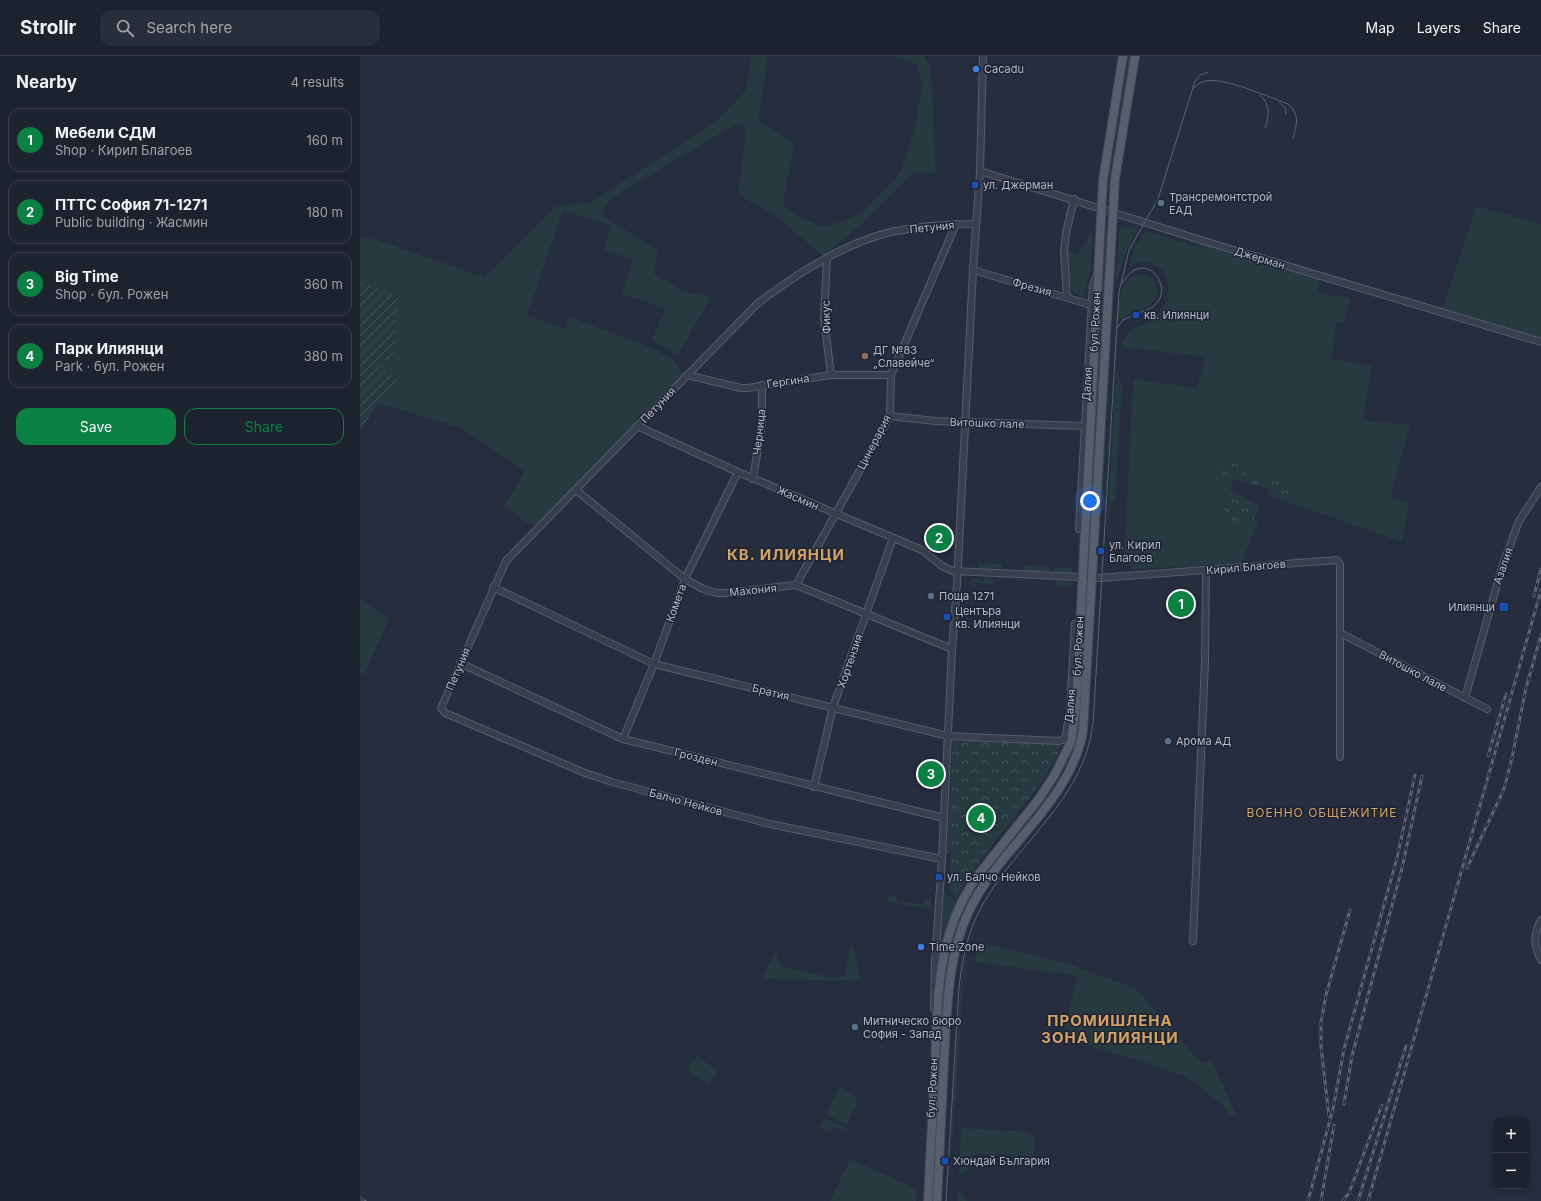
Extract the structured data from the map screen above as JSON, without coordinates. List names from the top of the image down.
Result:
{
  "streets": {
    "main road": ["бул. Рожен"],
    "street": [
      "Петуния",
      "Джерман",
      "Фрезия",
      "Фикус",
      "Гергина",
      "Далия",
      "Витошко лале",
      "Черница",
      "Цинерария",
      "Жасмин",
      "Азалия",
      "Кирил Благоев",
      "Махония",
      "Комета",
      "Хортензия",
      "Братия",
      "Грозден",
      "Балчо Нейков"
    ]
  },
  "crossings": [
    ["Петуния", "Фикус"],
    ["Петуния", "бул. Рожен"],
    ["Петуния", "Гергина"],
    ["Петуния", "Цинерария"],
    ["Петуния", "Жасмин"],
    ["Петуния", "Махония"],
    ["Петуния", "Братия"],
    ["Петуния", "Грозден"],
    ["Петуния", "Балчо Нейков"],
    ["Джерман", "бул. Рожен"],
    ["Фрезия", "бул. Рожен"],
    ["Фрезия", "Далия"],
    ["Фикус", "Гергина"],
    ["бул. Рожен", "Далия"],
    ["бул. Рожен", "Витошко лале"],
    ["бул. Рожен", "Жасмин"],
    ["бул. Рожен", "Кирил Благоев"],
    ["бул. Рожен", "Махония"],
    ["бул. Рожен", "Братия"],
    ["бул. Рожен", "Грозден"],
    ["бул. Рожен", "Балчо Нейков"],
    ["Гергина", "Черница"],
    ["Гергина", "Цинерария"],
    ["Далия", "Витошко лале"],
    ["Далия", "Братия"],
    ["Витошко лале", "Цинерария"],
    ["Витошко лале", "Азалия"],
    ["Витошко лале", "Кирил Благоев"],
    ["Черница", "Жасмин"],
    ["Цинерария", "Жасмин"],
    ["Цинерария", "Махония"],
    ["Жасмин", "Кирил Благоев"],
    ["Жасмин", "Комета"],
    ["Жасмин", "Хортензия"],
    ["Махония", "Комета"],
    ["Махония", "Хортензия"],
    ["Комета", "Братия"],
    ["Комета", "Грозден"],
    ["Хортензия", "Братия"],
    ["Хортензия", "Грозден"]
  ],
  "districts": ["КВ. ИЛИЯНЦИ", "ВОЕННО ОБЩЕЖИТИЕ", "ПРОМИШЛЕНА ЗОНА ИЛИЯНЦИ"],
  "places": {
    "other": [
      "Cacadu",
      "Трансремонтстрой ЕАД",
      "ДГ №83 „Славейче“",
      "Поща 1271",
      "Арома АД",
      "Time Zone",
      "Митническо бюро София - Запад"
    ],
    "transit": [
      "ул. Джерман",
      "кв. Илиянци",
      "ул. Кирил Благоев",
      "Илиянци",
      "Центъра кв. Илиянци",
      "ул. Балчо Нейков",
      "Хюндай България"
    ]
  },
  "page": {
    "header": "Strollr",
    "search": "Search here",
    "nav": ["Map", "Layers", "Share"],
    "heading": ["Nearby", "4 results"],
    "list": [
      {
        "mark": "1",
        "name": "Мебели СДМ",
        "note": "Shop · Кирил Благоев",
        "value": "160 m"
      },
      {
        "mark": "2",
        "name": "ПТТС София 71-1271",
        "note": "Public building · Жасмин",
        "value": "180 m"
      },
      {
        "mark": "3",
        "name": "Big Time",
        "note": "Shop · бул. Рожен",
        "value": "360 m"
      },
      {
        "mark": "4",
        "name": "Парк Илиянци",
        "note": "Park · бул. Рожен",
        "value": "380 m"
      }
    ],
    "buttons": ["Save", "Share"],
    "pins": [
      "2",
      "1",
      "3",
      "4"
    ],
    "map_buttons": ["+", "−"]
  }
}
